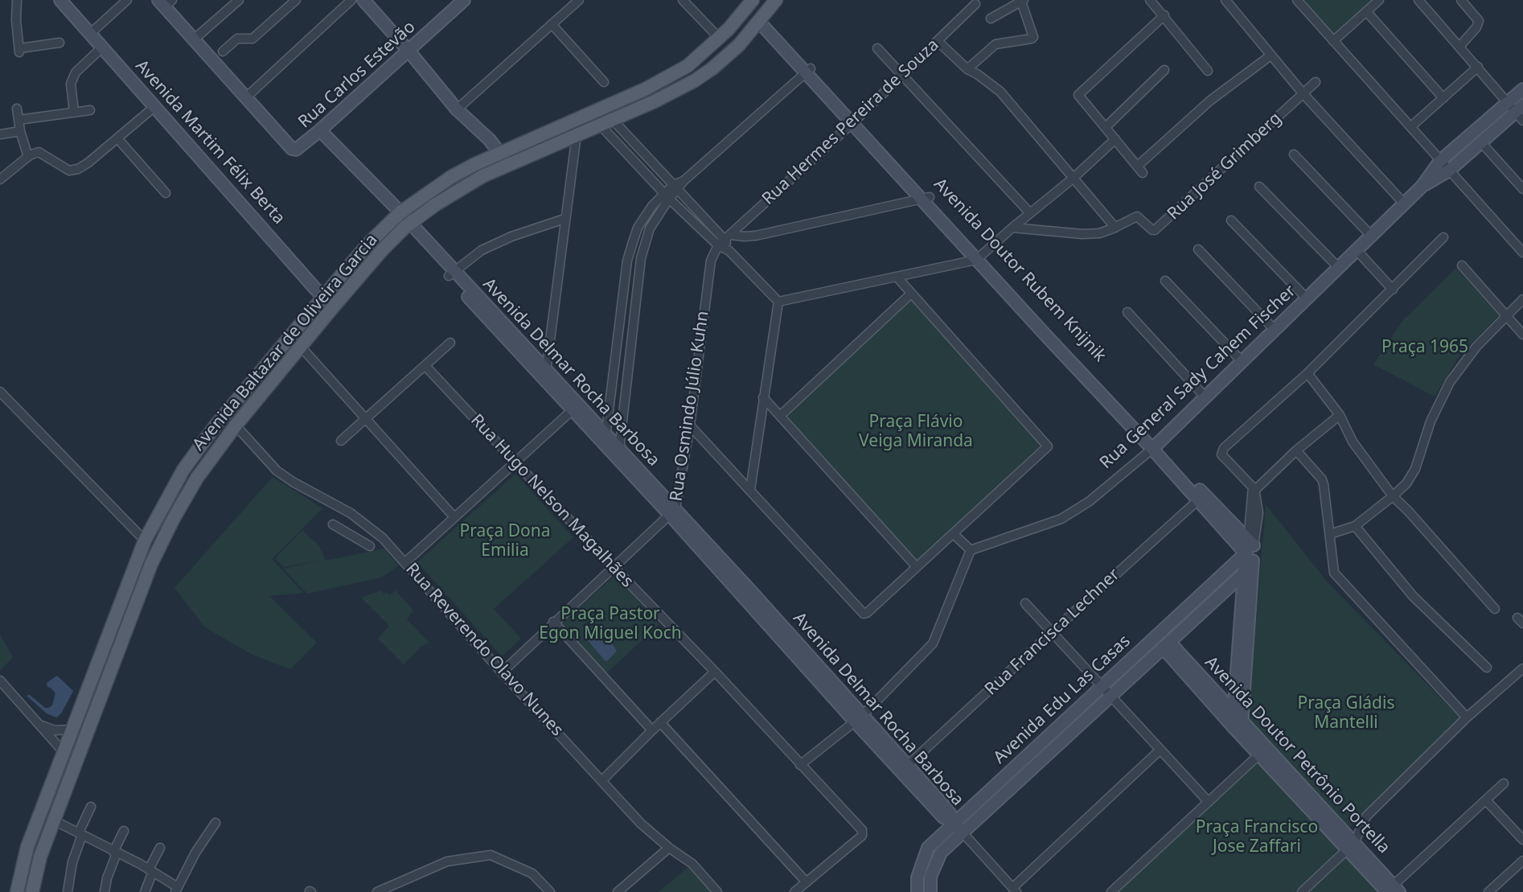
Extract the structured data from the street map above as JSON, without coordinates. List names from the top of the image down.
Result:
{
  "streets": {
    "main road": ["Avenida Baltazar de Oliveira Garcia"],
    "street": [
      "Rua Carlos Estevão",
      "Rua Hermes Pereira de Souza",
      "Avenida Martim Félix Berta",
      "Rua José Grimberg",
      "Avenida Doutor Rubem Knijnik",
      "Avenida Delmar Rocha Barbosa",
      "Rua General Sady Cahem Fischer",
      "Rua Osmindo Júlio Kuhn",
      "Rua Hugo Nelson Magalhães",
      "Rua Francisca Lechner",
      "Rua Reverendo Olavo Nunes",
      "Avenida Edu Las Casas",
      "Avenida Doutor Petrônio Portella"
    ]
  },
  "crossings": [
    ["Rua Carlos Estevão", "Avenida Delmar Rocha Barbosa"],
    ["Rua Hermes Pereira de Souza", "Avenida Doutor Rubem Knijnik"],
    ["Rua Hermes Pereira de Souza", "Rua Osmindo Júlio Kuhn"],
    ["Avenida Martim Félix Berta", "Avenida Baltazar de Oliveira Garcia"],
    ["Avenida Doutor Rubem Knijnik", "Avenida Baltazar de Oliveira Garcia"],
    ["Avenida Doutor Rubem Knijnik", "Rua General Sady Cahem Fischer"],
    ["Avenida Doutor Rubem Knijnik", "Rua Francisca Lechner"],
    ["Avenida Doutor Rubem Knijnik", "Avenida Edu Las Casas"],
    ["Avenida Baltazar de Oliveira Garcia", "Avenida Delmar Rocha Barbosa"],
    ["Avenida Baltazar de Oliveira Garcia", "Rua Reverendo Olavo Nunes"],
    ["Avenida Delmar Rocha Barbosa", "Rua Osmindo Júlio Kuhn"],
    ["Avenida Delmar Rocha Barbosa", "Rua Francisca Lechner"],
    ["Avenida Delmar Rocha Barbosa", "Avenida Edu Las Casas"],
    ["Rua Osmindo Júlio Kuhn", "Rua Hugo Nelson Magalhães"],
    ["Rua Osmindo Júlio Kuhn", "Rua Reverendo Olavo Nunes"],
    ["Avenida Edu Las Casas", "Avenida Doutor Petrônio Portella"]
  ],
  "parks": [
    "Praça 1965",
    "Praça Flávio Veiga Miranda",
    "Praça Dona Emilia",
    "Praça Pastor Egon Miguel Koch",
    "Praça Gládis Mantelli",
    "Praça Francisco Jose Zaffari"
  ]
}
